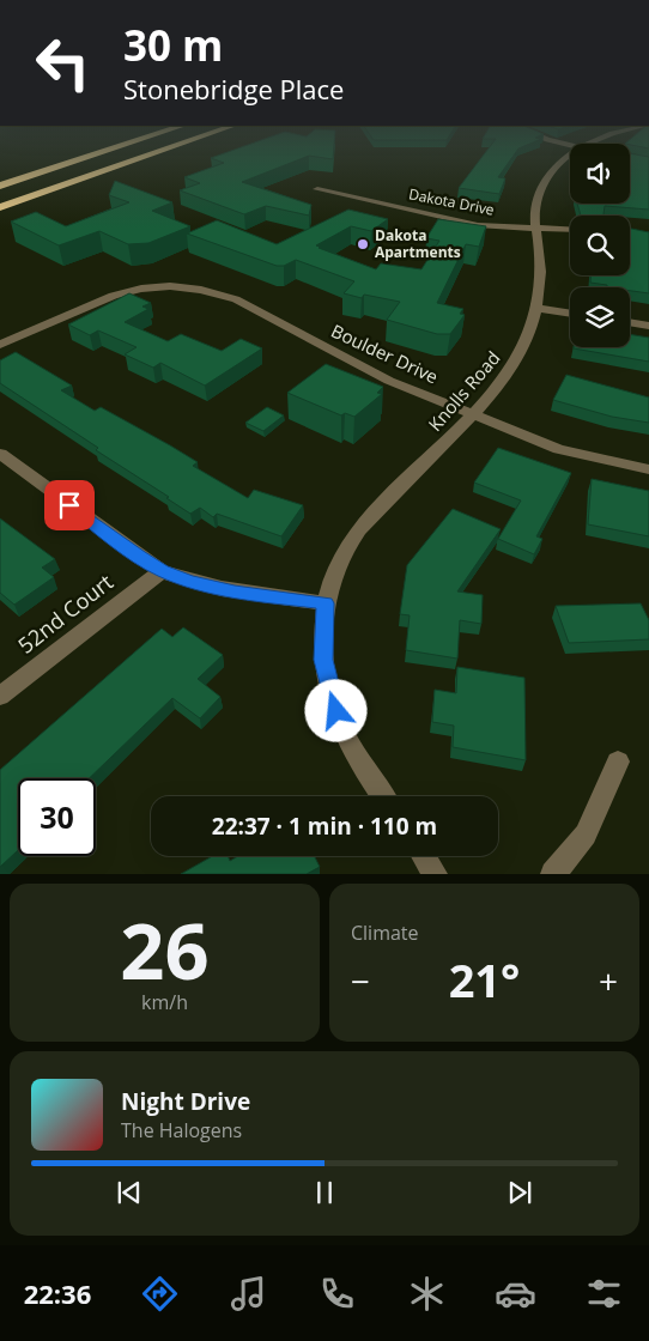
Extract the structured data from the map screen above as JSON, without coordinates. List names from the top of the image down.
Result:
{
  "streets": {
    "street": [
      "Dakota Drive",
      "Boulder Drive",
      "Knolls Road",
      "52nd Court"
    ]
  },
  "crossings": [
    ["Dakota Drive", "Knolls Road"],
    ["Boulder Drive", "Knolls Road"]
  ],
  "places": ["Dakota Apartments"],
  "page": {
    "turn": ["30 m", "Stonebridge Place"],
    "limit": "30",
    "trip": "22:37 · 1 min · 110 m",
    "tile": [
      ["26", "km/h"],
      "Climate"
    ],
    "heat": ["−", "21°", "+"],
    "song": ["Night Drive", "The Halogens"],
    "tabs": "22:36"
  }
}
